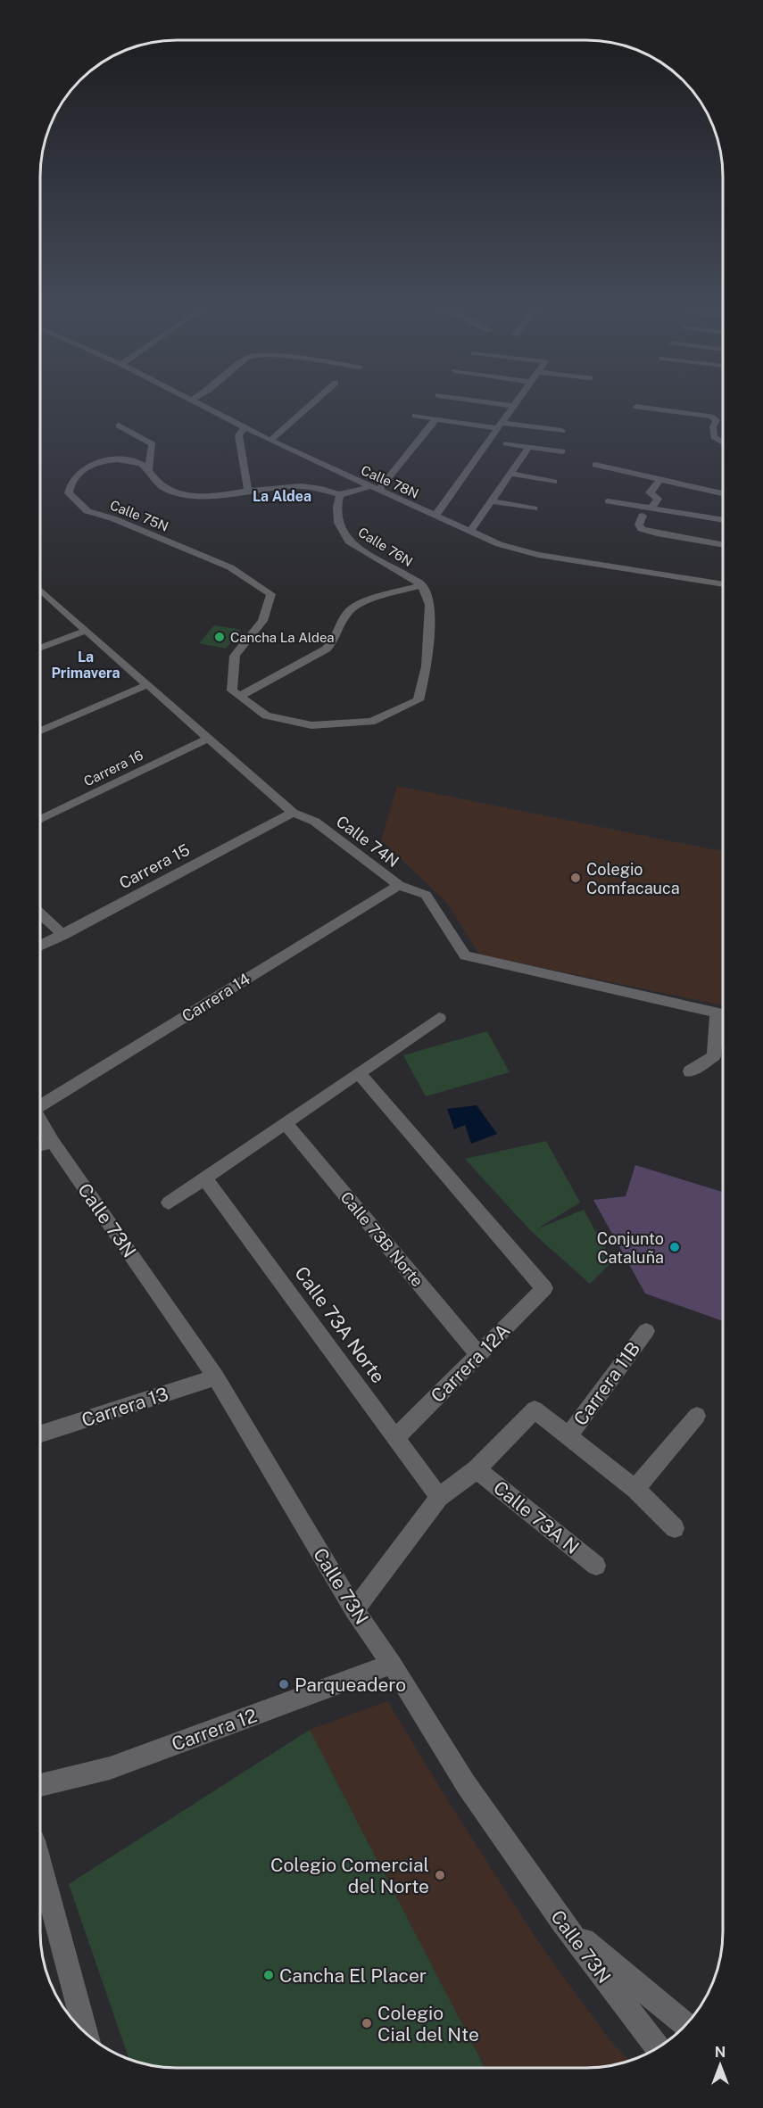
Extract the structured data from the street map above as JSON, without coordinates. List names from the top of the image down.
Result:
{
  "streets": {
    "street": [
      "Calle 78N",
      "Calle 75N",
      "Calle 76N",
      "Carrera 16",
      "Calle 74N",
      "Carrera 15",
      "Carrera 14",
      "Calle 73N",
      "Calle 73B Norte",
      "Calle 73A Norte",
      "Carrera 12A",
      "Carrera 11B",
      "Carrera 13",
      "Calle 73A N",
      "Carrera 12"
    ]
  },
  "crossings": [
    ["Calle 75N", "Calle 76N"],
    ["Carrera 16", "Calle 74N"],
    ["Calle 74N", "Carrera 15"],
    ["Calle 74N", "Carrera 14"],
    ["Calle 73N", "Carrera 13"],
    ["Calle 73N", "Carrera 12"],
    ["Calle 73B Norte", "Carrera 12A"],
    ["Calle 73A Norte", "Carrera 12A"]
  ],
  "districts": ["La Aldea", "La Primavera"],
  "places": [
    "Cancha La Aldea",
    "Colegio Comfacauca",
    "Conjunto Cataluña",
    "Parqueadero",
    "Colegio Comercial del Norte",
    "Cancha El Placer",
    "Colegio Cial del Nte"
  ],
  "north": "top"
}
